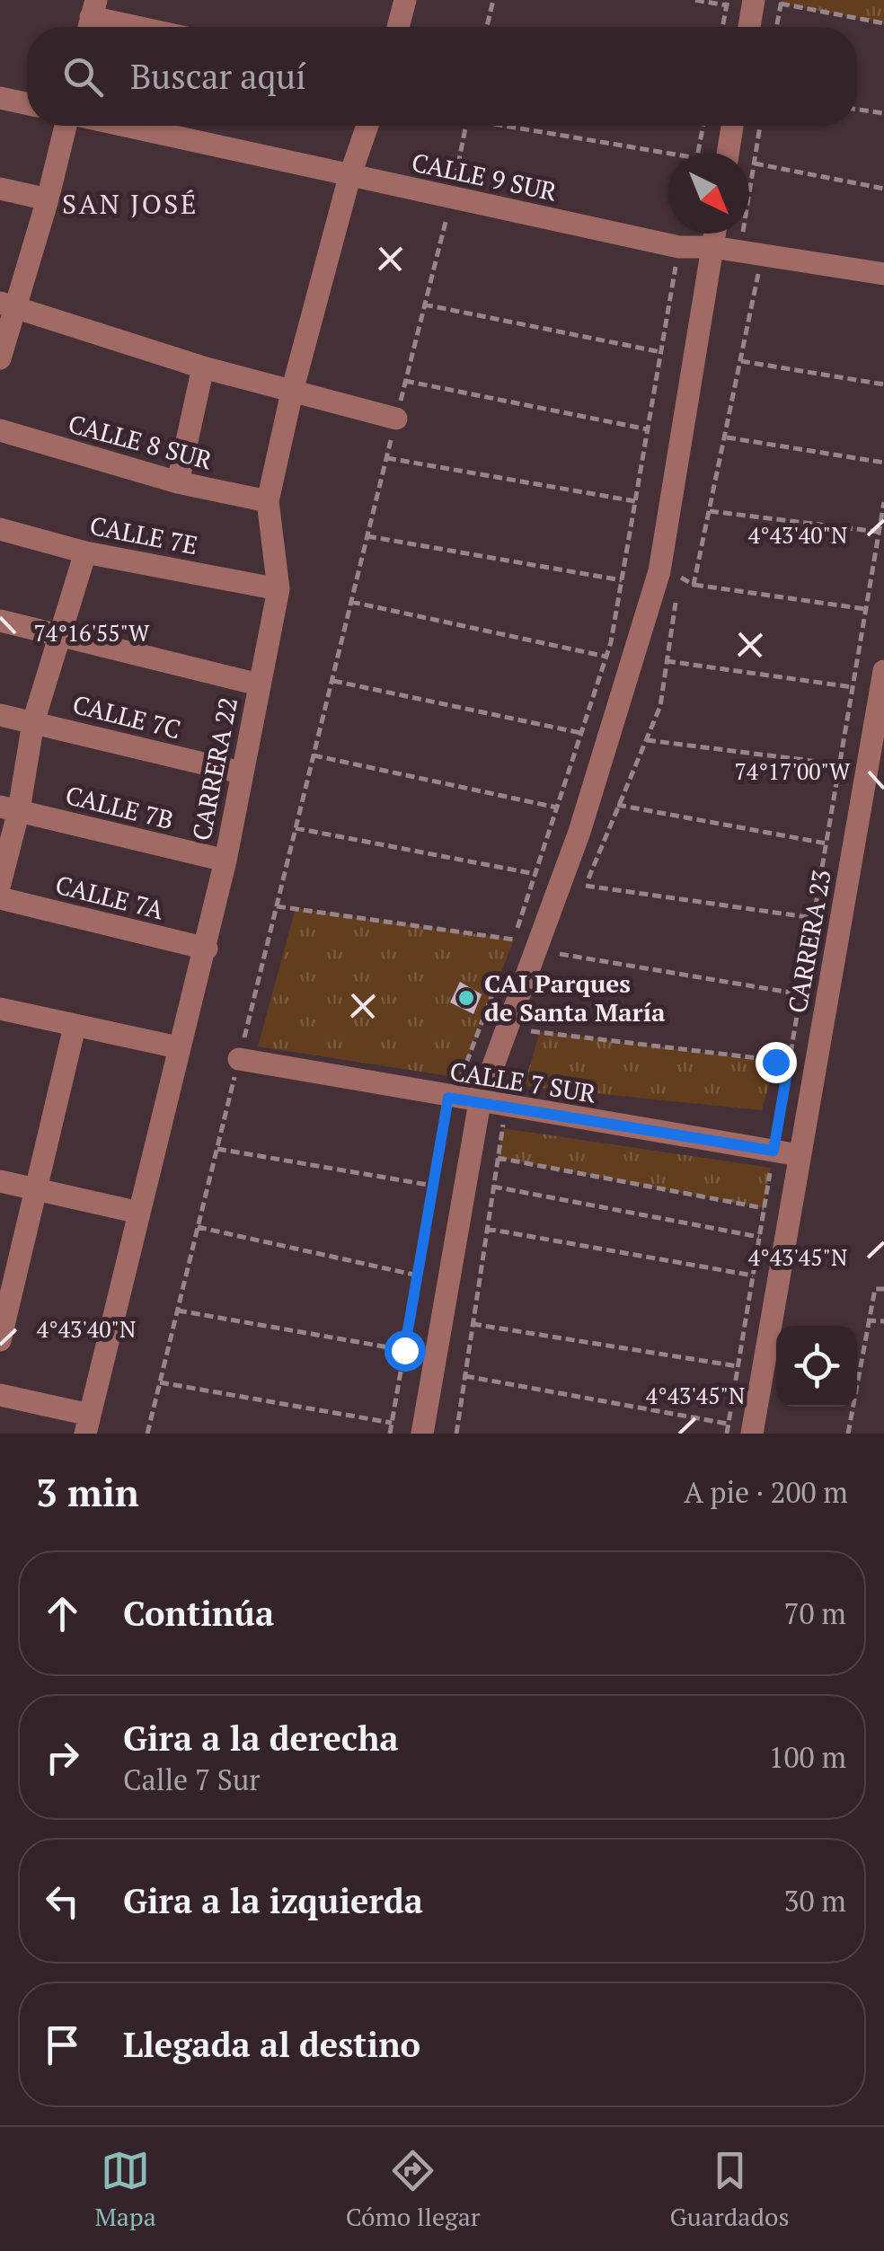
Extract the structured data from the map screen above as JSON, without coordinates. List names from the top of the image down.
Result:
{
  "streets": {
    "street": [
      "CALLE 9 SUR",
      "CALLE 8 SUR",
      "CALLE 7E",
      "CALLE 7C",
      "CARRERA 22",
      "CALLE 7B",
      "CALLE 7A",
      "CARRERA 23",
      "CALLE 7 SUR"
    ]
  },
  "crossings": [
    ["CALLE 9 SUR", "CARRERA 22"],
    ["CALLE 8 SUR", "CARRERA 22"],
    ["CALLE 7E", "CARRERA 22"],
    ["CALLE 7C", "CARRERA 22"],
    ["CARRERA 22", "CALLE 7B"],
    ["CARRERA 22", "CALLE 7A"],
    ["CARRERA 23", "CALLE 7 SUR"]
  ],
  "districts": ["SAN JOSÉ"],
  "places": ["CAI Parques de Santa María"],
  "north": "bottom right",
  "page": {
    "search": "Buscar aquí",
    "heading": ["3 min", "A pie · 200 m"],
    "list": [
      ["Continúa", "70 m"],
      ["Gira a la derecha", "Calle 7 Sur", "100 m"],
      ["Gira a la izquierda", "30 m"],
      "Llegada al destino"
    ],
    "nav": ["Mapa", "Cómo llegar", "Guardados"]
  },
  "coordinates": [
    "4°43'40\"N",
    "74°16'55\"W",
    "74°17'00\"W",
    "4°43'45\"N"
  ]
}
